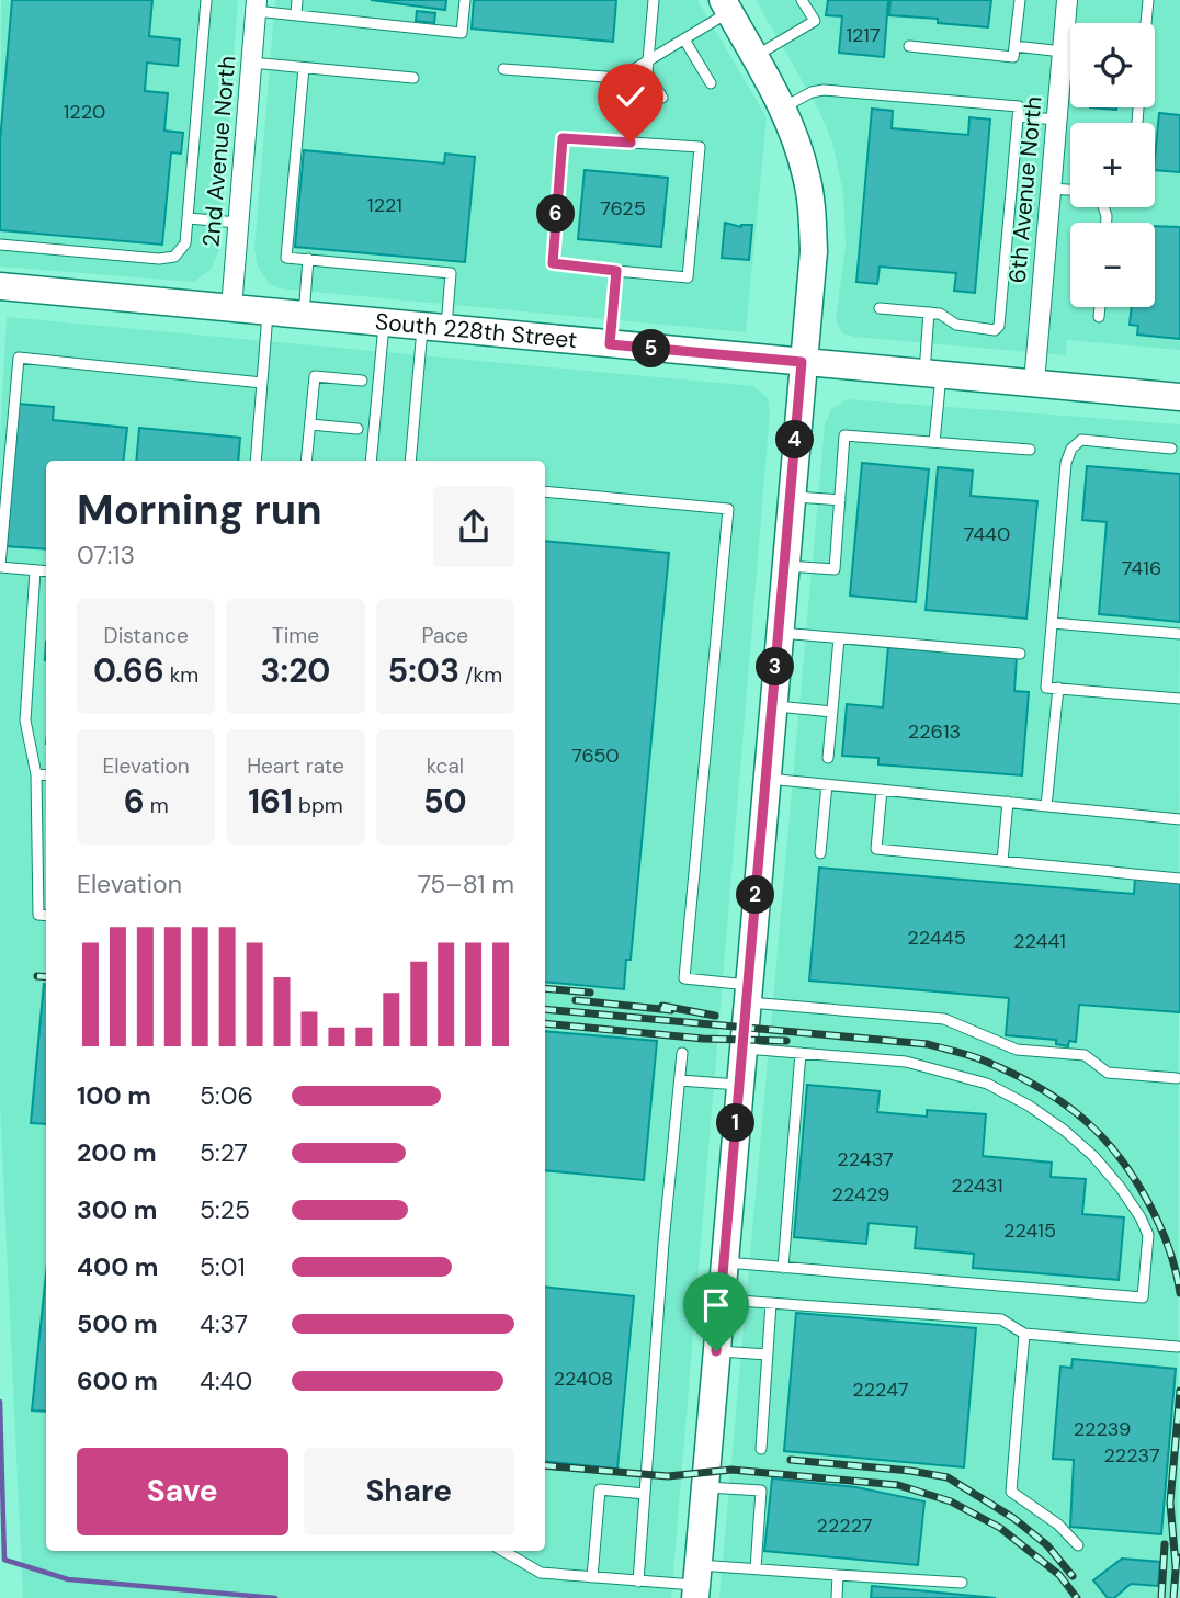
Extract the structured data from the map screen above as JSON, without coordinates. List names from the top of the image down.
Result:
{
  "streets": {
    "street": ["2nd Avenue North", "6th Avenue North", "South 228th Street"]
  },
  "crossings": [
    ["2nd Avenue North", "South 228th Street"],
    ["6th Avenue North", "South 228th Street"]
  ],
  "house_numbers": [
    "1217",
    "1220",
    "1221",
    "7625",
    "7440",
    "7416",
    "22613",
    "7650",
    "22445",
    "22441",
    "22437",
    "22431",
    "22429",
    "22415",
    "22408",
    "22247",
    "22239",
    "22237",
    "22227"
  ],
  "page": {
    "map_buttons": ["+", "−"],
    "pins": [
      "6",
      "5",
      "4",
      "3",
      "2",
      "1"
    ],
    "heading": ["Morning run", "07:13"],
    "stats": [
      ["Distance", "0.66 km"],
      ["Time", "3:20"],
      ["Pace", "5:03 /km"],
      ["Elevation", "6 m"],
      ["Heart rate", "161 bpm"],
      ["kcal", "50"]
    ],
    "chart": ["Elevation", "75–81 m"],
    "list": [
      {
        "name": "100 m",
        "note": "5:06"
      },
      {
        "name": "200 m",
        "note": "5:27"
      },
      {
        "name": "300 m",
        "note": "5:25"
      },
      {
        "name": "400 m",
        "note": "5:01"
      },
      {
        "name": "500 m",
        "note": "4:37"
      },
      {
        "name": "600 m",
        "note": "4:40"
      }
    ],
    "buttons": ["Save", "Share"]
  }
}
